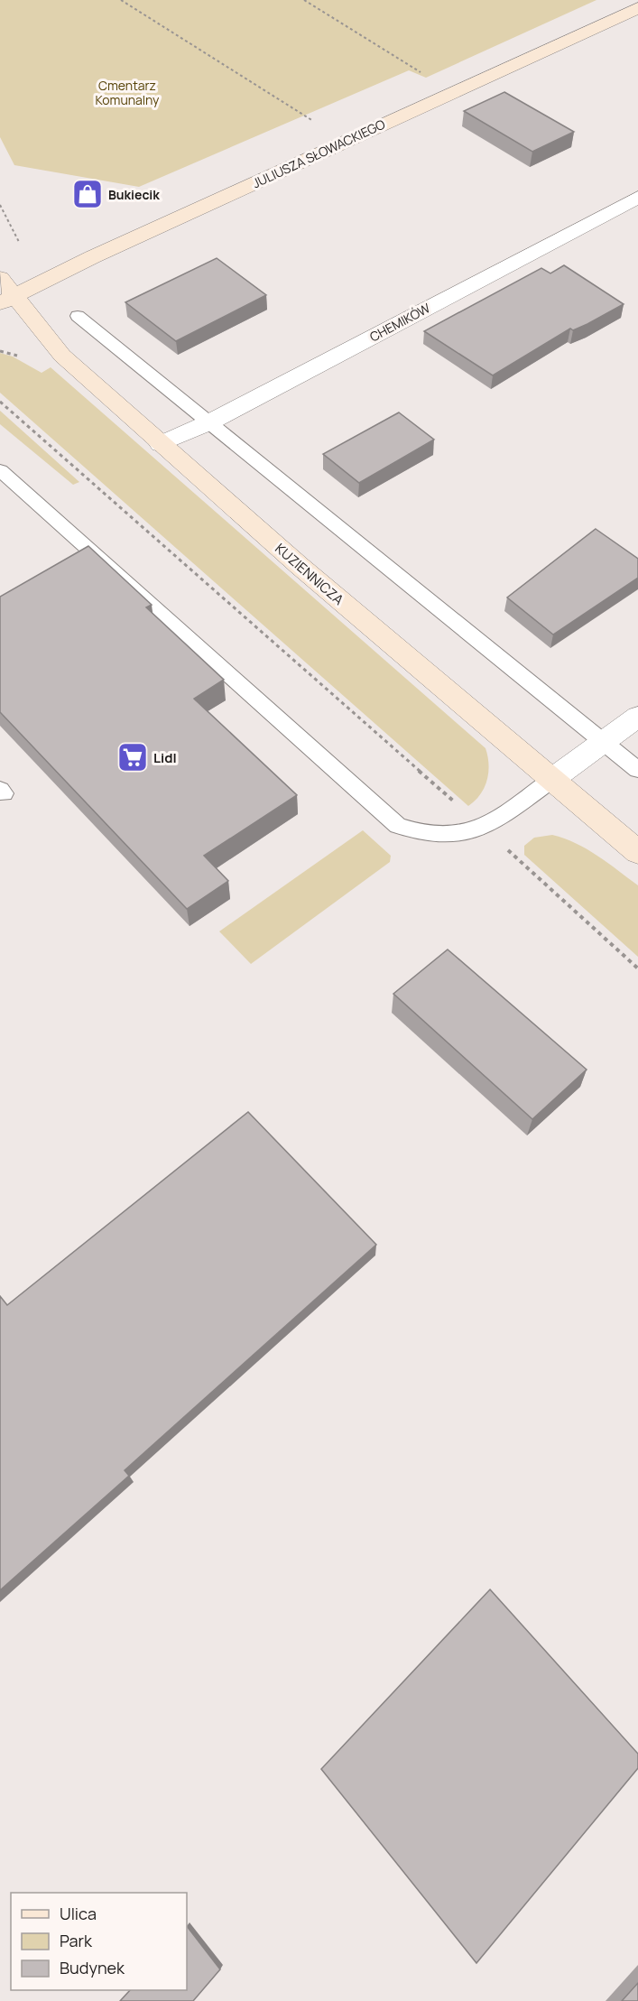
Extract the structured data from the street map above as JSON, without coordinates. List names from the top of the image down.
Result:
{
  "streets": {
    "street": ["JULIUSZA SŁOWACKIEGO", "CHEMIKÓW", "KUZIENNICZA"]
  },
  "crossings": [
    ["JULIUSZA SŁOWACKIEGO", "KUZIENNICZA"],
    ["CHEMIKÓW", "KUZIENNICZA"]
  ],
  "parks": ["Cmentarz Komunalny"],
  "places": {
    "shop": ["Bukiecik"],
    "supermarket": ["Lidl"]
  },
  "legend": ["Ulica", "Park", "Budynek"]
}
